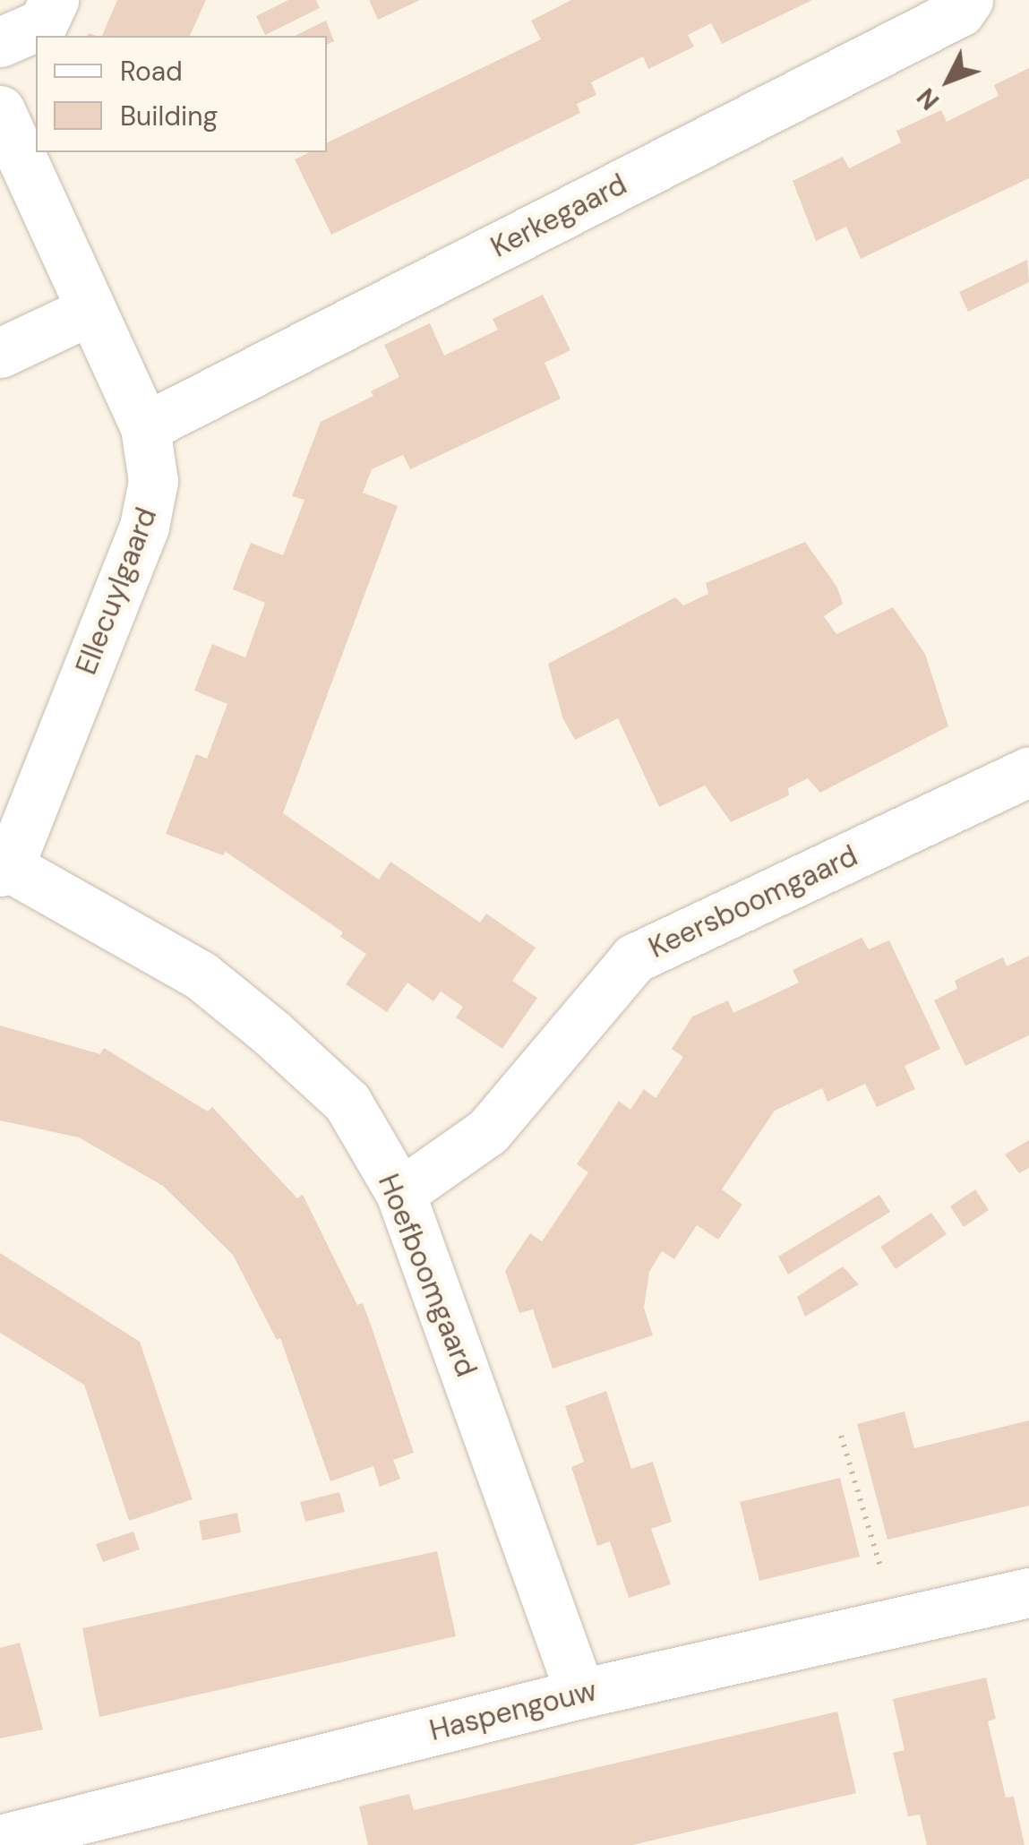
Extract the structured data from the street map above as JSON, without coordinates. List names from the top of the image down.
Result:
{
  "streets": {
    "street": [
      "Kerkegaard",
      "Ellecuylgaard",
      "Keersboomgaard",
      "Hoefboomgaard",
      "Haspengouw"
    ]
  },
  "crossings": [
    ["Kerkegaard", "Ellecuylgaard"],
    ["Ellecuylgaard", "Hoefboomgaard"],
    ["Keersboomgaard", "Hoefboomgaard"],
    ["Hoefboomgaard", "Haspengouw"]
  ],
  "legend": ["Road", "Building"],
  "north": "bottom left"
}
